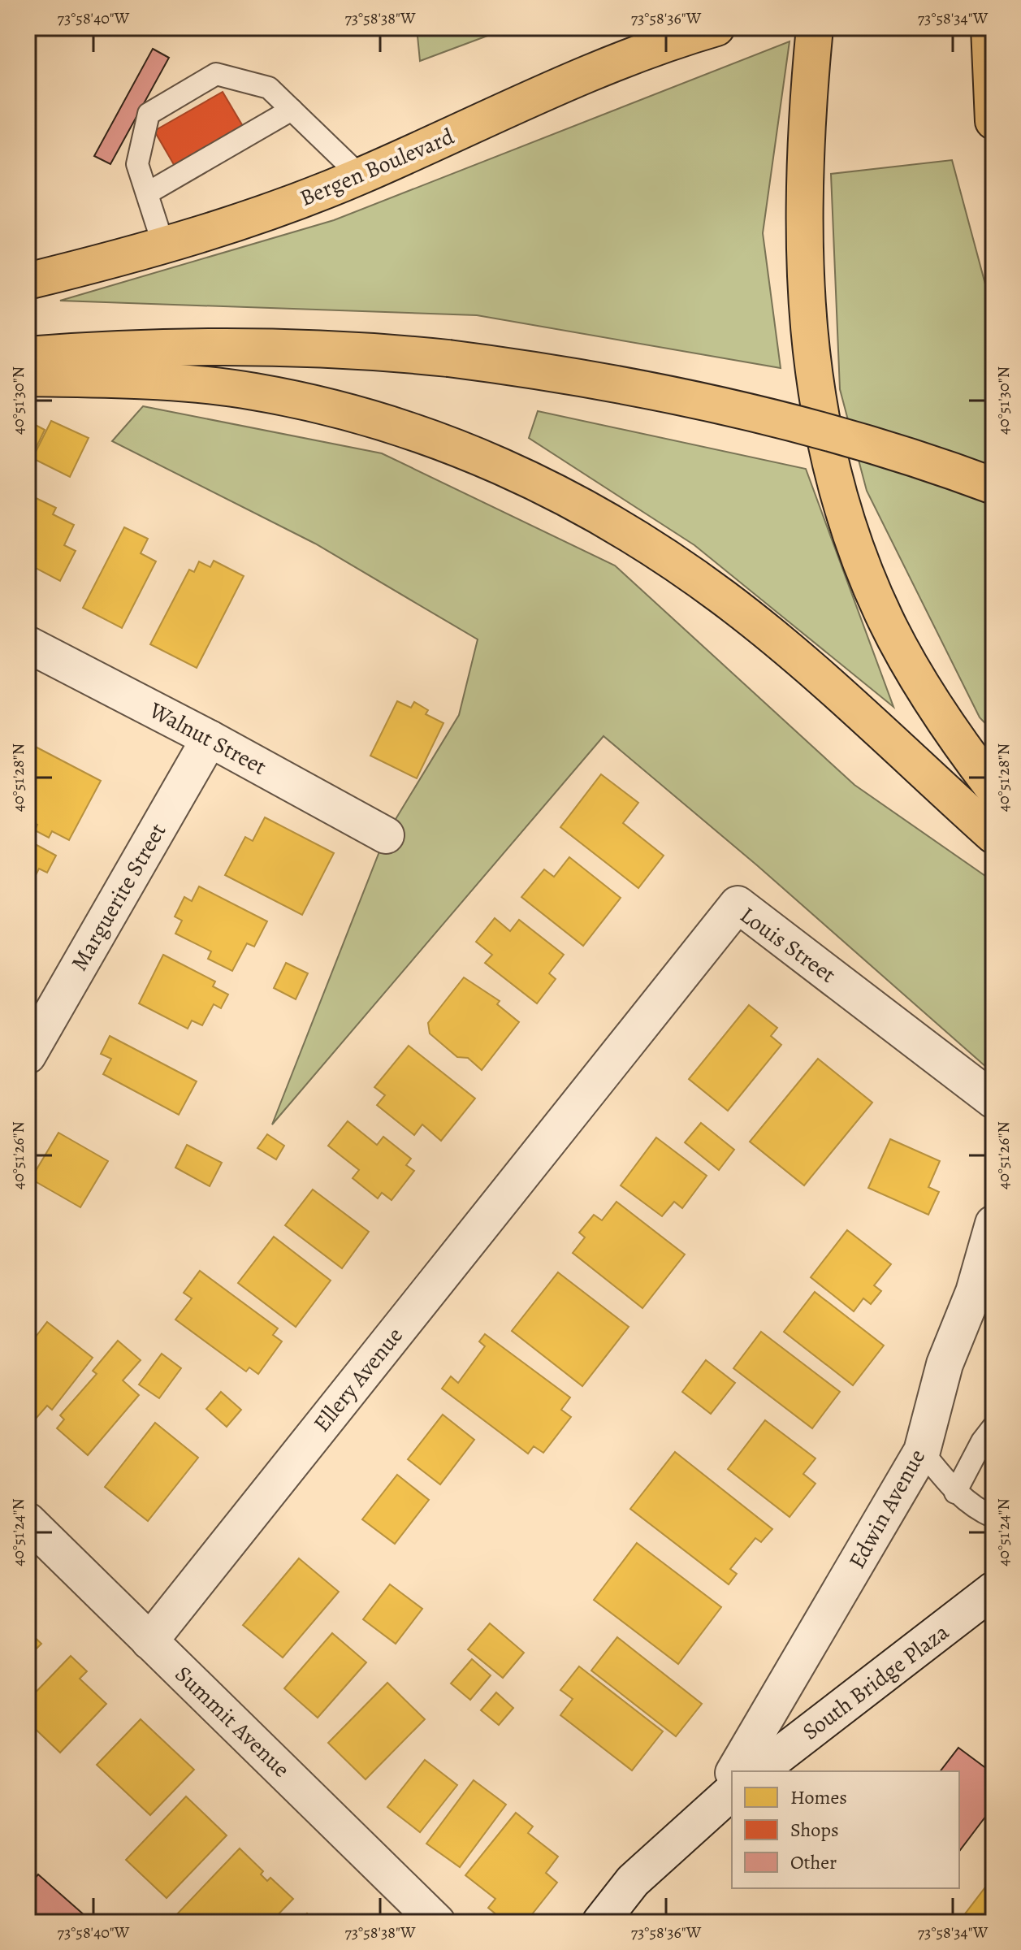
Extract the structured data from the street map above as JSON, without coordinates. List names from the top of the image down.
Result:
{
  "streets": {
    "highway": ["Bergen Boulevard"],
    "street": [
      "Walnut Street",
      "Marguerite Street",
      "Louis Street",
      "Ellery Avenue",
      "Edwin Avenue",
      "South Bridge Plaza",
      "Summit Avenue"
    ]
  },
  "crossings": [
    ["Walnut Street", "Marguerite Street"],
    ["Louis Street", "Ellery Avenue"],
    ["Ellery Avenue", "Summit Avenue"]
  ],
  "legend": ["Homes", "Shops", "Other"],
  "coordinates": [
    "73°58'40\"W",
    "73°58'38\"W",
    "73°58'36\"W",
    "73°58'34\"W",
    "40°51'30\"N",
    "40°51'28\"N",
    "40°51'26\"N",
    "40°51'24\"N"
  ]
}
